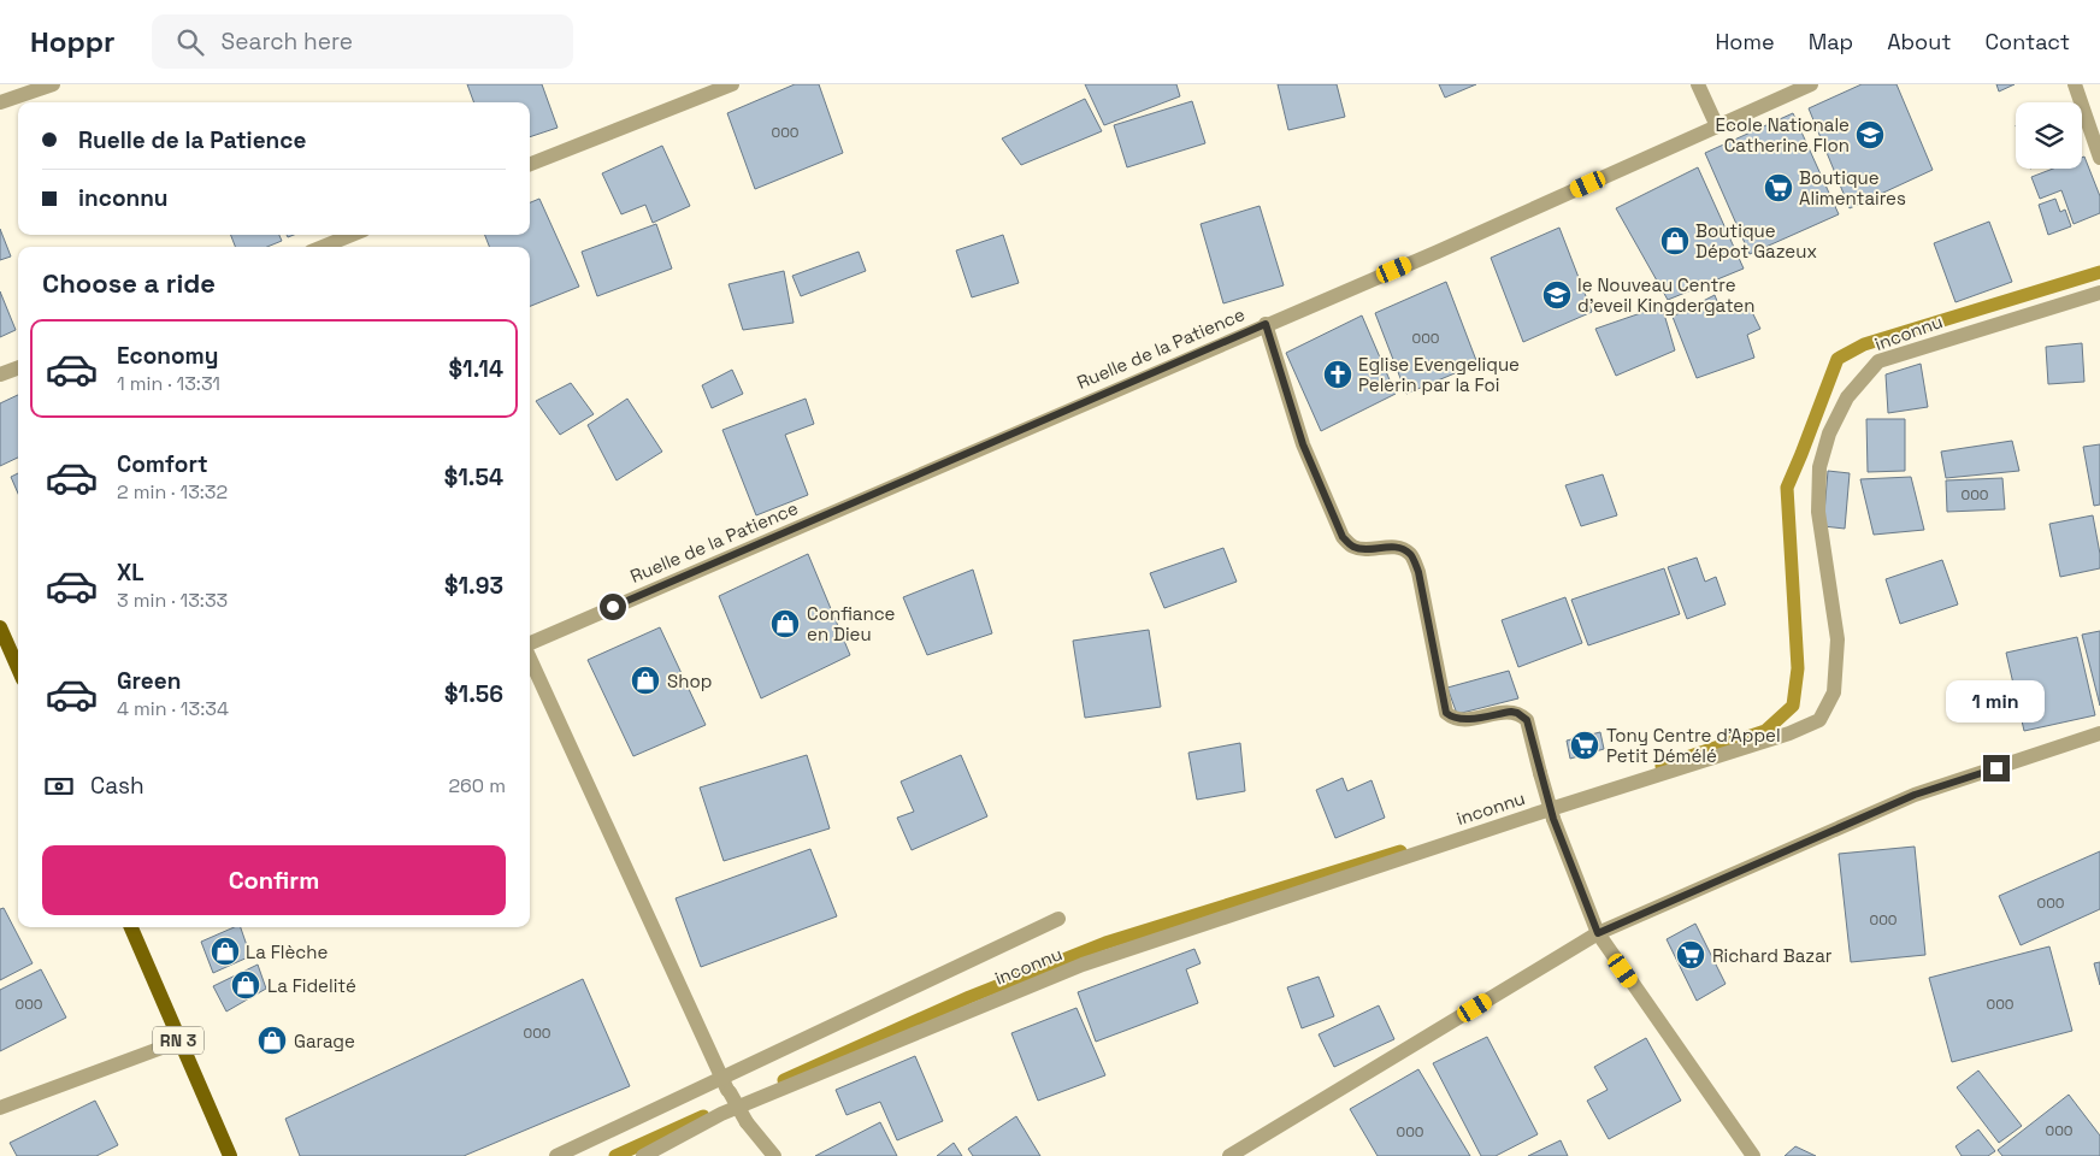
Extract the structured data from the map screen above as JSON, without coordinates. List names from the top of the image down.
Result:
{
  "streets": {
    "main road": ["RN 3"],
    "street": ["inconnu", "Ruelle de la Patience"]
  },
  "places": {
    "school or university": ["Ecole Nationale Catherine Flon", "le Nouveau Centre d'eveil Kingdergaten"],
    "supermarket": ["Boutique Alimentaires", "Tony Centre d'Appel Petit Démélé", "Richard Bazar"],
    "shop": [
      "Boutique Dépot Gazeux",
      "Confiance en Dieu",
      "Shop",
      "La Flèche",
      "La Fidelité",
      "Garage"
    ],
    "church": ["Eglise Evengelique Pelerin par la Foi"]
  },
  "house_numbers": [
    "000",
    "000",
    "000",
    "000",
    "000",
    "000",
    "000",
    "000",
    "000",
    "000"
  ],
  "page": {
    "header": "Hoppr",
    "search": "Search here",
    "nav": [
      "Home",
      "Map",
      "About",
      "Contact"
    ],
    "banner": ["Ruelle de la Patience", "inconnu"],
    "heading": "Choose a ride",
    "list": [
      {
        "name": "Economy",
        "note": "1 min · 13:31",
        "value": "$1.14"
      },
      {
        "name": "Comfort",
        "note": "2 min · 13:32",
        "value": "$1.54"
      },
      {
        "name": "XL",
        "note": "3 min · 13:33",
        "value": "$1.93"
      },
      {
        "name": "Green",
        "note": "4 min · 13:34",
        "value": "$1.56"
      }
    ],
    "bubble": "1 min",
    "pay": ["Cash", "260 m"],
    "buttons": "Confirm"
  }
}
